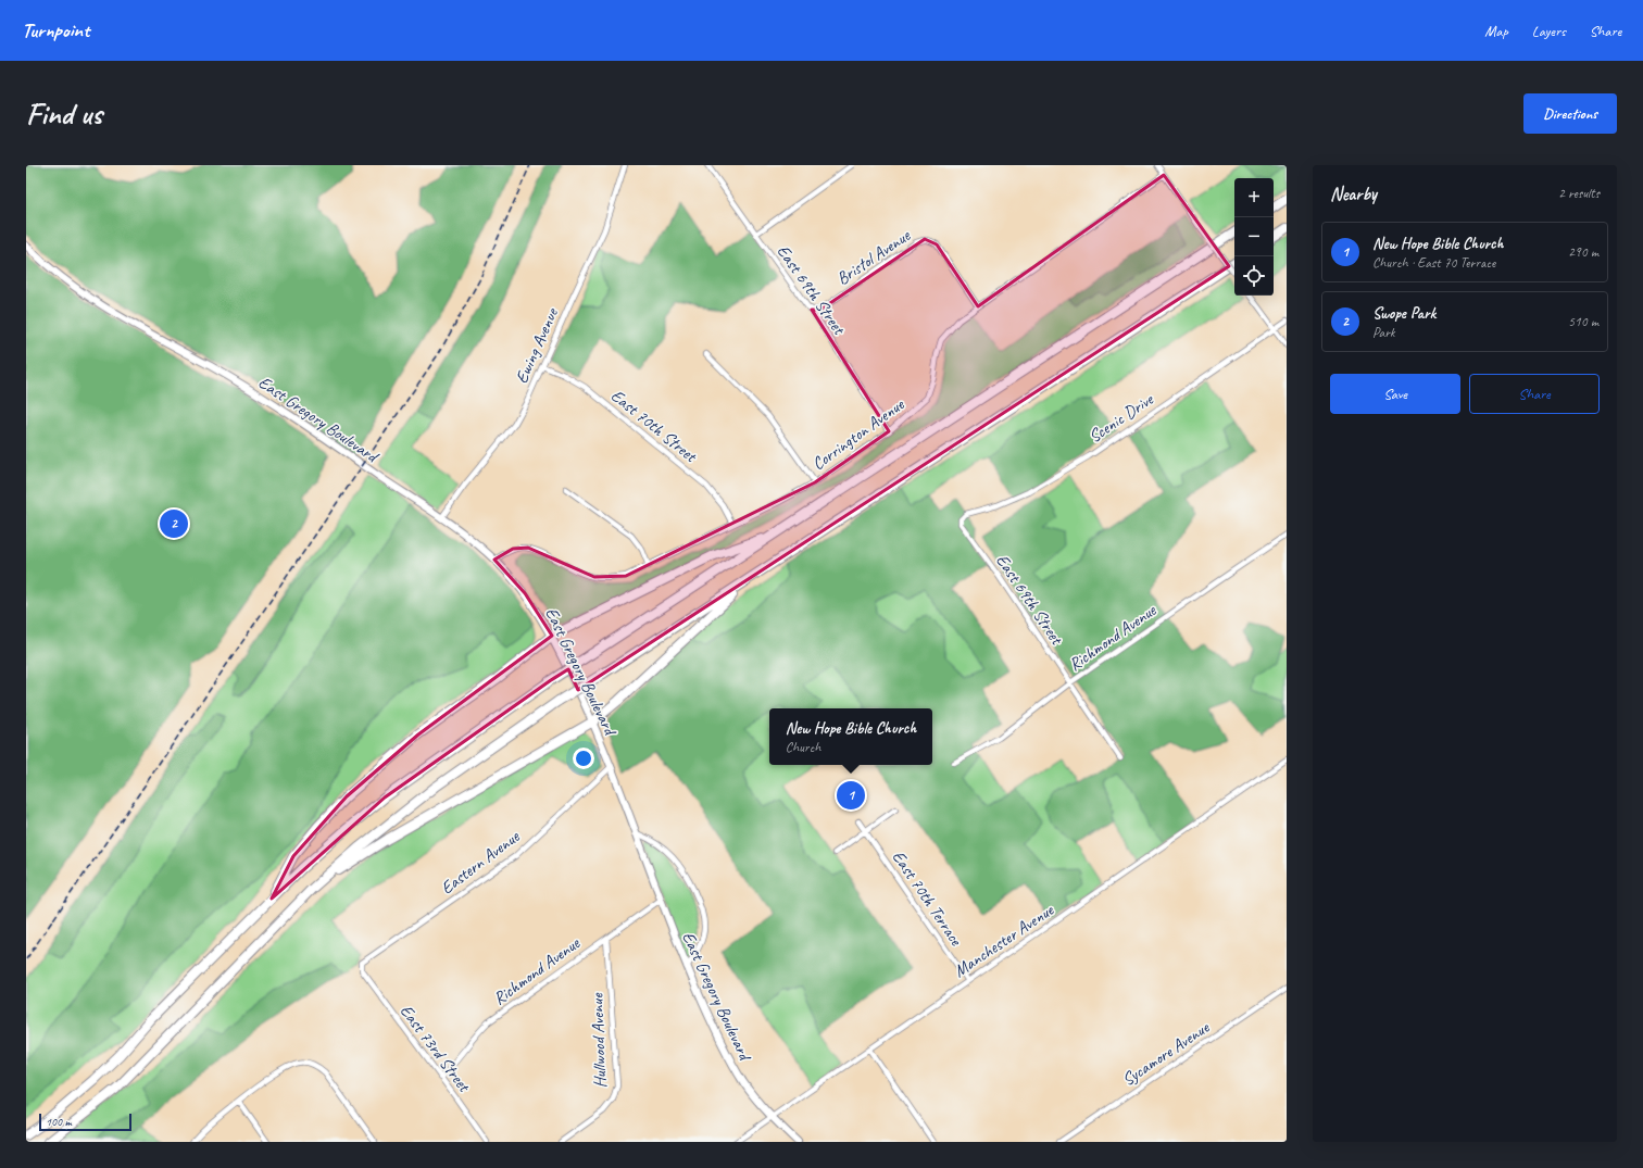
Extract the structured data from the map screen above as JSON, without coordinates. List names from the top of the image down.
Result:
{
  "streets": {
    "main road": ["East Gregory Boulevard"],
    "street": [
      "Bristol Avenue",
      "East 69th Street",
      "Ewing Avenue",
      "Scenic Drive",
      "East 70th Street",
      "Corrington Avenue",
      "Richmond Avenue",
      "Eastern Avenue",
      "East 70th Terrace",
      "Manchester Avenue",
      "Hullwood Avenue",
      "East 73rd Street",
      "Sycamore Avenue"
    ]
  },
  "crossings": [
    ["Bristol Avenue", "East 69th Street"],
    ["Bristol Avenue", "Corrington Avenue"],
    ["East 69th Street", "Scenic Drive"],
    ["East 69th Street", "Corrington Avenue"],
    ["East 69th Street", "Richmond Avenue"],
    ["Ewing Avenue", "East Gregory Boulevard"],
    ["Ewing Avenue", "East 70th Street"],
    ["East Gregory Boulevard", "Corrington Avenue"],
    ["East Gregory Boulevard", "Richmond Avenue"],
    ["East Gregory Boulevard", "Eastern Avenue"],
    ["East Gregory Boulevard", "Manchester Avenue"],
    ["East 70th Street", "Corrington Avenue"],
    ["Richmond Avenue", "Hullwood Avenue"],
    ["Richmond Avenue", "East 73rd Street"],
    ["Eastern Avenue", "East 73rd Street"],
    ["East 70th Terrace", "Manchester Avenue"]
  ],
  "scale_bar": "100 m",
  "page": {
    "header": "Turnpoint",
    "nav": ["Map", "Layers", "Share"],
    "buttons": [
      "Directions",
      ["Save", "Share"]
    ],
    "title": "Find us",
    "heading": ["Nearby", "2 results"],
    "map_buttons": ["+", "−"],
    "list": [
      {
        "mark": "1",
        "name": "New Hope Bible Church",
        "note": "Church · East 70 Terrace",
        "value": "290 m"
      },
      {
        "mark": "2",
        "name": "Swope Park",
        "note": "Park",
        "value": "510 m"
      }
    ],
    "pins": ["2", "1"],
    "popup": ["New Hope Bible Church", "Church"],
    "scale": "100 m"
  }
}
